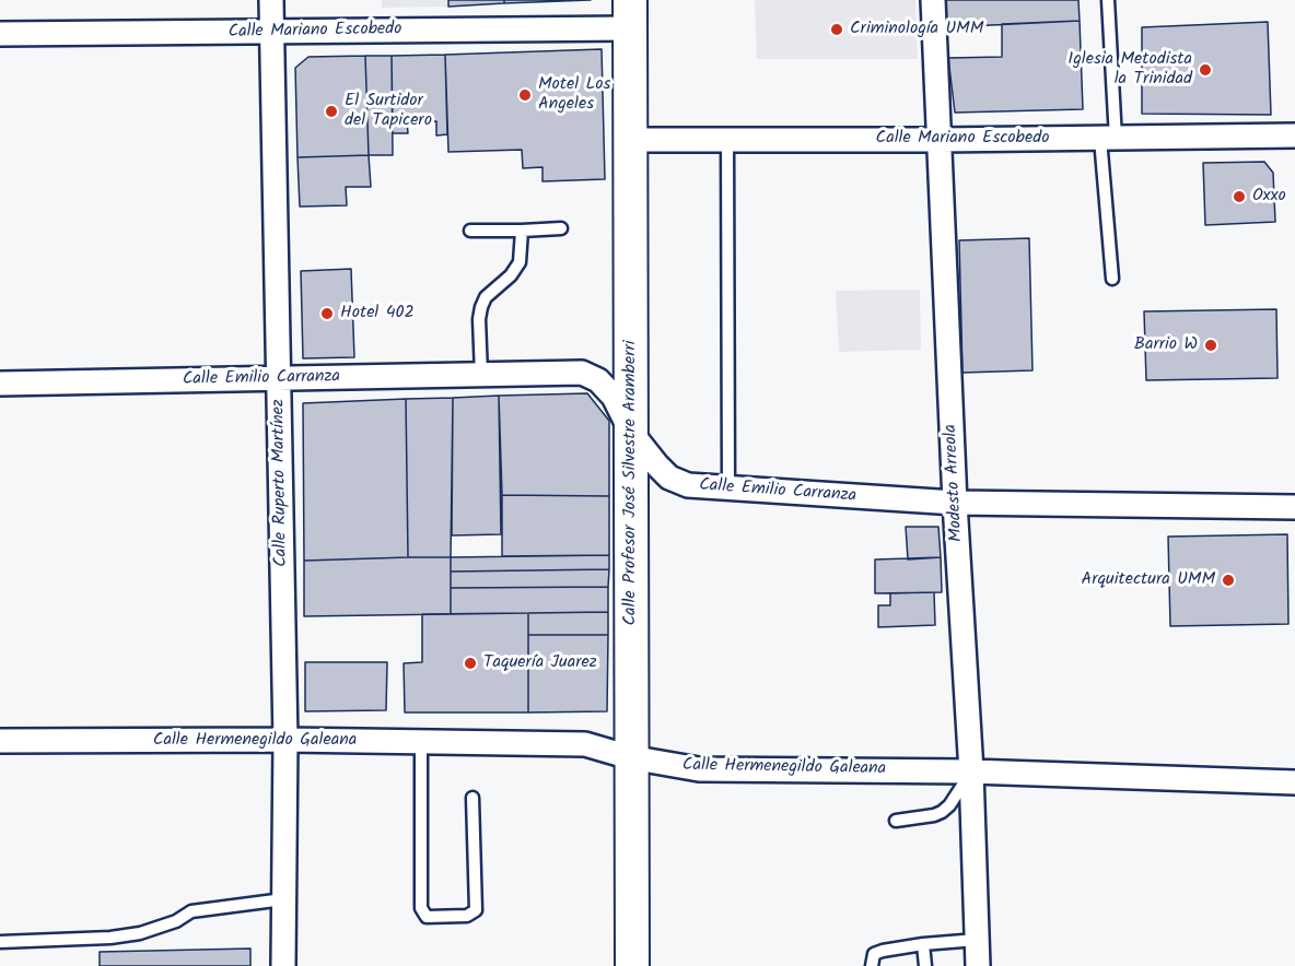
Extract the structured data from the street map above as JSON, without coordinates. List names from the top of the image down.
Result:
{
  "streets": {
    "main road": ["Calle Profesor José Silvestre Aramberri"],
    "street": [
      "Calle Mariano Escobedo",
      "Calle Emilio Carranza",
      "Calle Ruperto Martínez",
      "Modesto Arreola",
      "Calle Hermenegildo Galeana"
    ]
  },
  "crossings": [
    ["Calle Mariano Escobedo", "Calle Ruperto Martínez"],
    ["Calle Mariano Escobedo", "Calle Profesor José Silvestre Aramberri"],
    ["Calle Mariano Escobedo", "Modesto Arreola"],
    ["Calle Emilio Carranza", "Calle Ruperto Martínez"],
    ["Calle Emilio Carranza", "Calle Profesor José Silvestre Aramberri"],
    ["Calle Emilio Carranza", "Modesto Arreola"],
    ["Calle Ruperto Martínez", "Calle Hermenegildo Galeana"],
    ["Calle Profesor José Silvestre Aramberri", "Calle Hermenegildo Galeana"],
    ["Modesto Arreola", "Calle Hermenegildo Galeana"]
  ],
  "places": [
    "Criminología UMM",
    "Iglesia Metodista la Trinidad",
    "Motel Los Angeles",
    "El Surtidor del Tapicero",
    "Oxxo",
    "Hotel 402",
    "Barrio W",
    "Arquitectura UMM",
    "Taquería Juarez"
  ]
}
